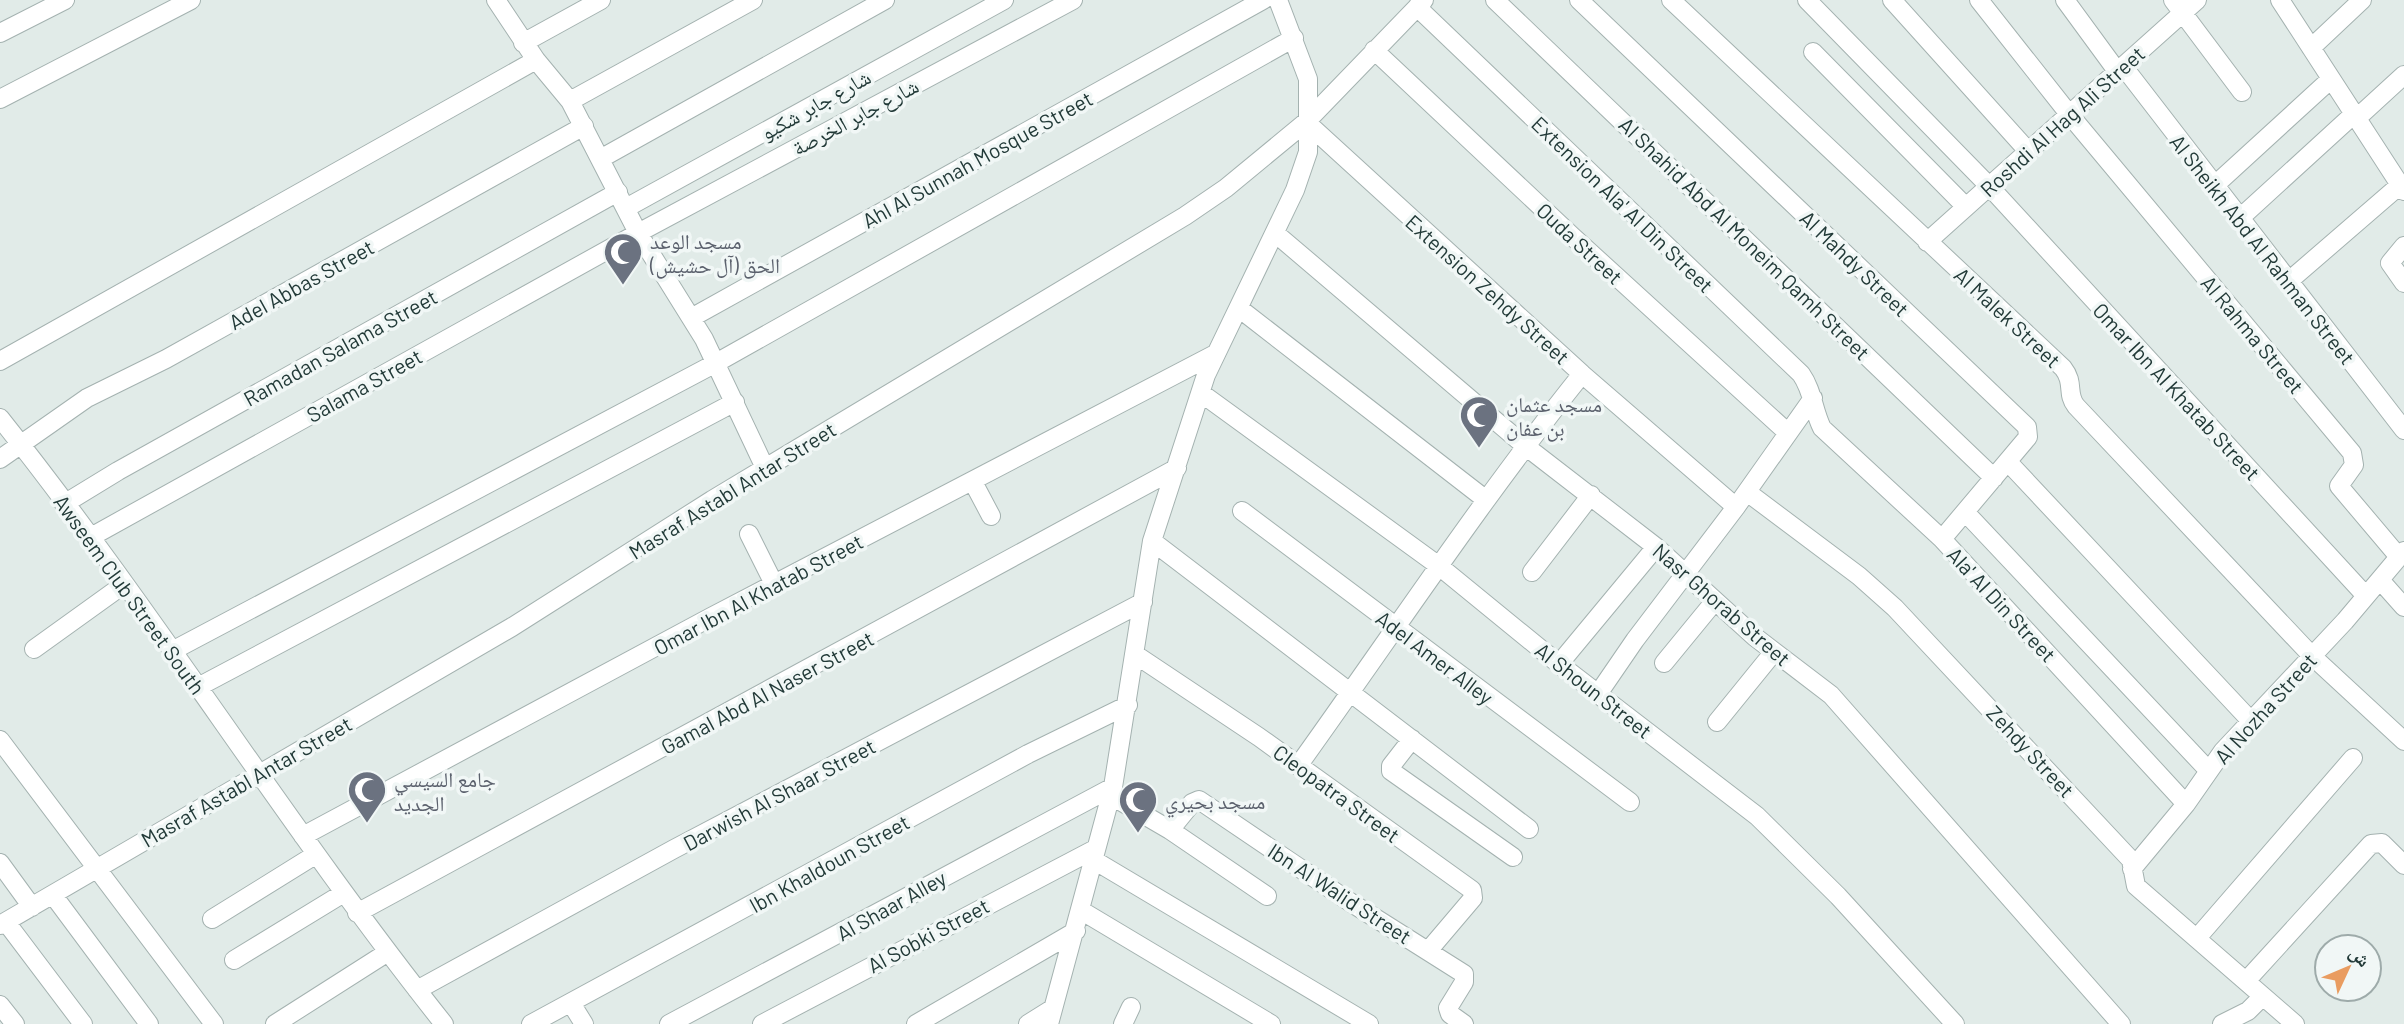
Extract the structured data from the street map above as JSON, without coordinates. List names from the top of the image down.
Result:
{
  "streets": {
    "street": [
      "شارع جابر شكيو",
      "شارع جابر الخرصة",
      "Roshdi Al Hag Ali Street",
      "Ahl Al Sunnah Mosque Street",
      "Extension Ala' Al Din Street",
      "Al Shahid Abd Al Moneim Qamh Street",
      "Ouda Street",
      "Al Sheikh Abd Al Rahman Street",
      "Al Mahdy Street",
      "Adel Abbas Street",
      "Extension Zehdy Street",
      "Al Malek Street",
      "Al Rahma Street",
      "Ramadan Salama Street",
      "Salama Street",
      "Omar Ibn Al Khatab Street",
      "Masraf Astabl Antar Street",
      "Awseem Club Street South",
      "Nasr Ghorab Street",
      "Ala' Al Din Street",
      "Adel Amer Alley",
      "Al Shoun Street",
      "Gamal Abd Al Naser Street",
      "Al Nozha Street",
      "Zehdy Street",
      "Cleopatra Street",
      "Darwish Al Shaar Street",
      "Ibn Khaldoun Street",
      "Ibn Al Walid Street",
      "Al Shaar Alley",
      "Al Sobki Street"
    ]
  },
  "crossings": [
    ["شارع جابر شكيو", "Ramadan Salama Street"],
    ["شارع جابر الخرصة", "Salama Street"],
    ["Roshdi Al Hag Ali Street", "Al Sheikh Abd Al Rahman Street"],
    ["Roshdi Al Hag Ali Street", "Al Malek Street"],
    ["Roshdi Al Hag Ali Street", "Al Rahma Street"],
    ["Roshdi Al Hag Ali Street", "Omar Ibn Al Khatab Street"],
    ["Extension Ala' Al Din Street", "Masraf Astabl Antar Street"],
    ["Extension Ala' Al Din Street", "Ala' Al Din Street"],
    ["Al Shahid Abd Al Moneim Qamh Street", "Al Mahdy Street"],
    ["Ouda Street", "Masraf Astabl Antar Street"],
    ["Al Mahdy Street", "Ala' Al Din Street"],
    ["Adel Abbas Street", "Awseem Club Street South"],
    ["Extension Zehdy Street", "Masraf Astabl Antar Street"],
    ["Extension Zehdy Street", "Zehdy Street"],
    ["Al Malek Street", "Al Nozha Street"],
    ["Al Rahma Street", "Al Nozha Street"],
    ["Ramadan Salama Street", "Awseem Club Street South"],
    ["Salama Street", "Awseem Club Street South"],
    ["Omar Ibn Al Khatab Street", "Awseem Club Street South"],
    ["Omar Ibn Al Khatab Street", "Al Nozha Street"],
    ["Masraf Astabl Antar Street", "Awseem Club Street South"],
    ["Awseem Club Street South", "Gamal Abd Al Naser Street"],
    ["Awseem Club Street South", "Darwish Al Shaar Street"],
    ["Ala' Al Din Street", "Al Nozha Street"],
    ["Al Nozha Street", "Zehdy Street"],
    ["Cleopatra Street", "Ibn Al Walid Street"]
  ],
  "places": {
    "mosque": [
      "مسجد الوعد الحق (آل حشيش)",
      "مسجد عثمان بن عفان",
      "جامع السيسي الجديد",
      "مسجد بحيري"
    ]
  },
  "north": "top right"
}
